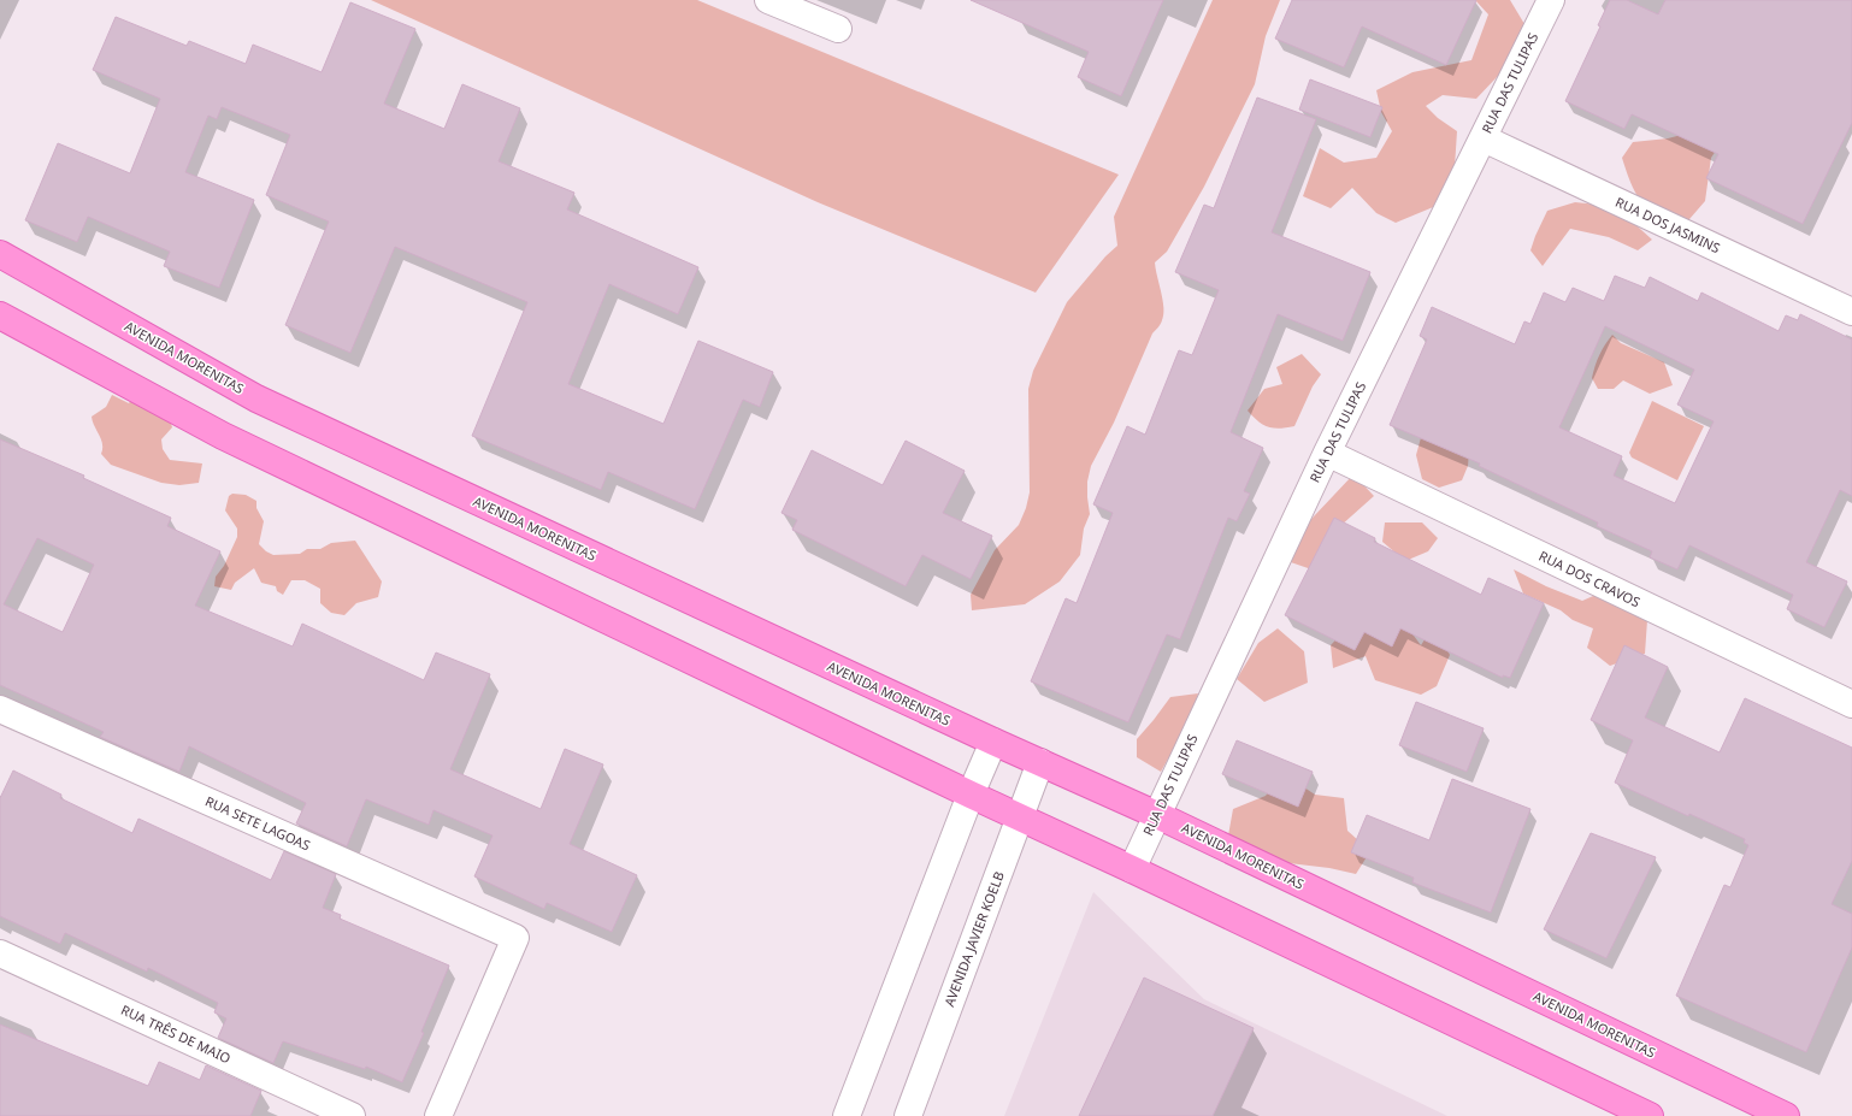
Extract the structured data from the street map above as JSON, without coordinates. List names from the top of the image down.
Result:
{
  "streets": {
    "main road": ["AVENIDA MORENITAS"],
    "street": [
      "RUA DAS TULIPAS",
      "RUA DOS JASMINS",
      "RUA DOS CRAVOS",
      "RUA SETE LAGOAS",
      "AVENIDA JAVIER KOELB",
      "RUA TRÊS DE MAIO"
    ]
  },
  "crossings": [
    ["RUA DAS TULIPAS", "RUA DOS JASMINS"],
    ["RUA DAS TULIPAS", "AVENIDA MORENITAS"],
    ["RUA DAS TULIPAS", "RUA DOS CRAVOS"],
    ["AVENIDA MORENITAS", "AVENIDA JAVIER KOELB"]
  ]
}
